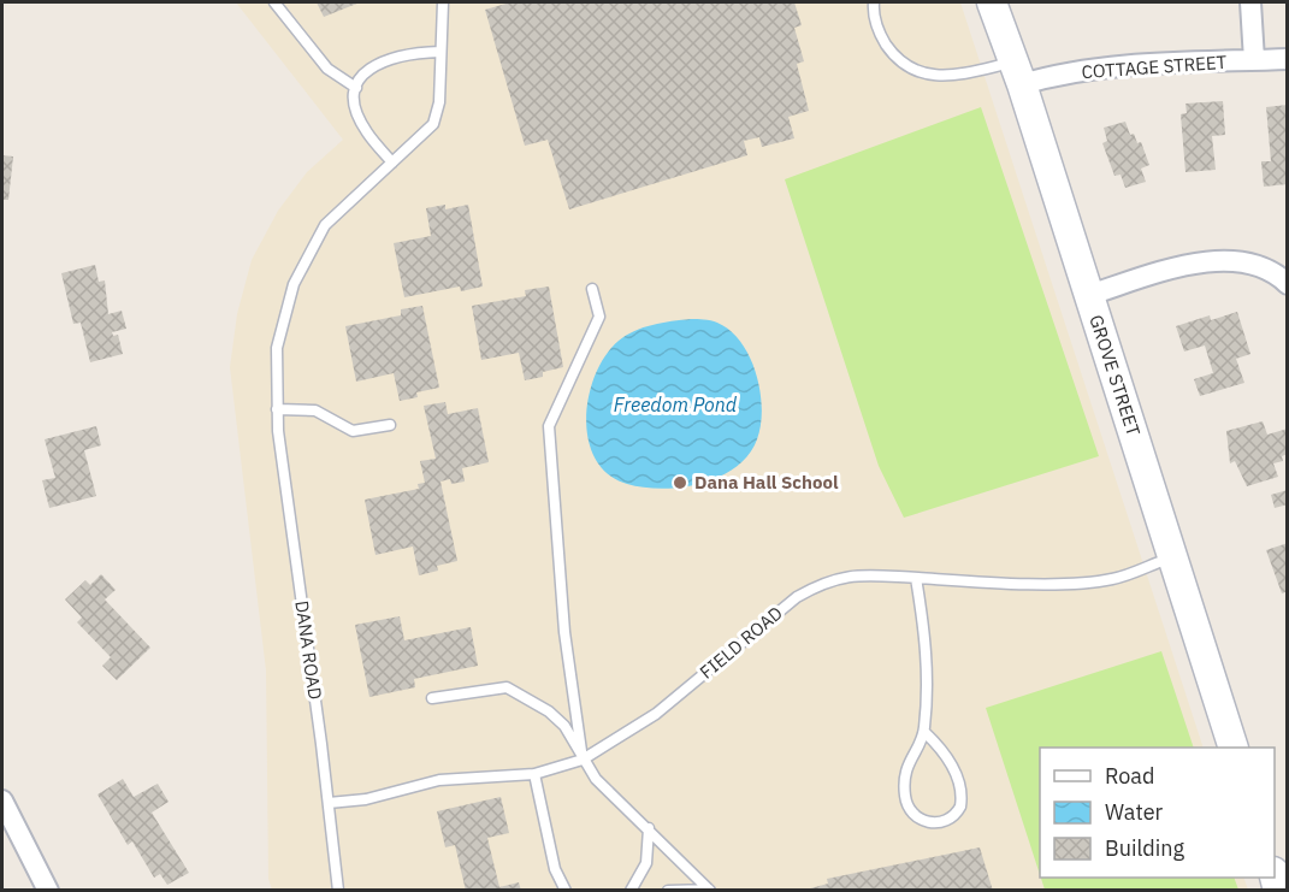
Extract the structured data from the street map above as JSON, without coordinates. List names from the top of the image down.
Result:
{
  "streets": {
    "street": ["COTTAGE STREET", "GROVE STREET"],
    "lane": ["FIELD ROAD", "DANA ROAD"]
  },
  "crossings": [
    ["COTTAGE STREET", "GROVE STREET"],
    ["GROVE STREET", "FIELD ROAD"],
    ["FIELD ROAD", "DANA ROAD"]
  ],
  "water": ["Freedom Pond"],
  "places": ["Dana Hall School"],
  "legend": ["Road", "Water", "Building"]
}
